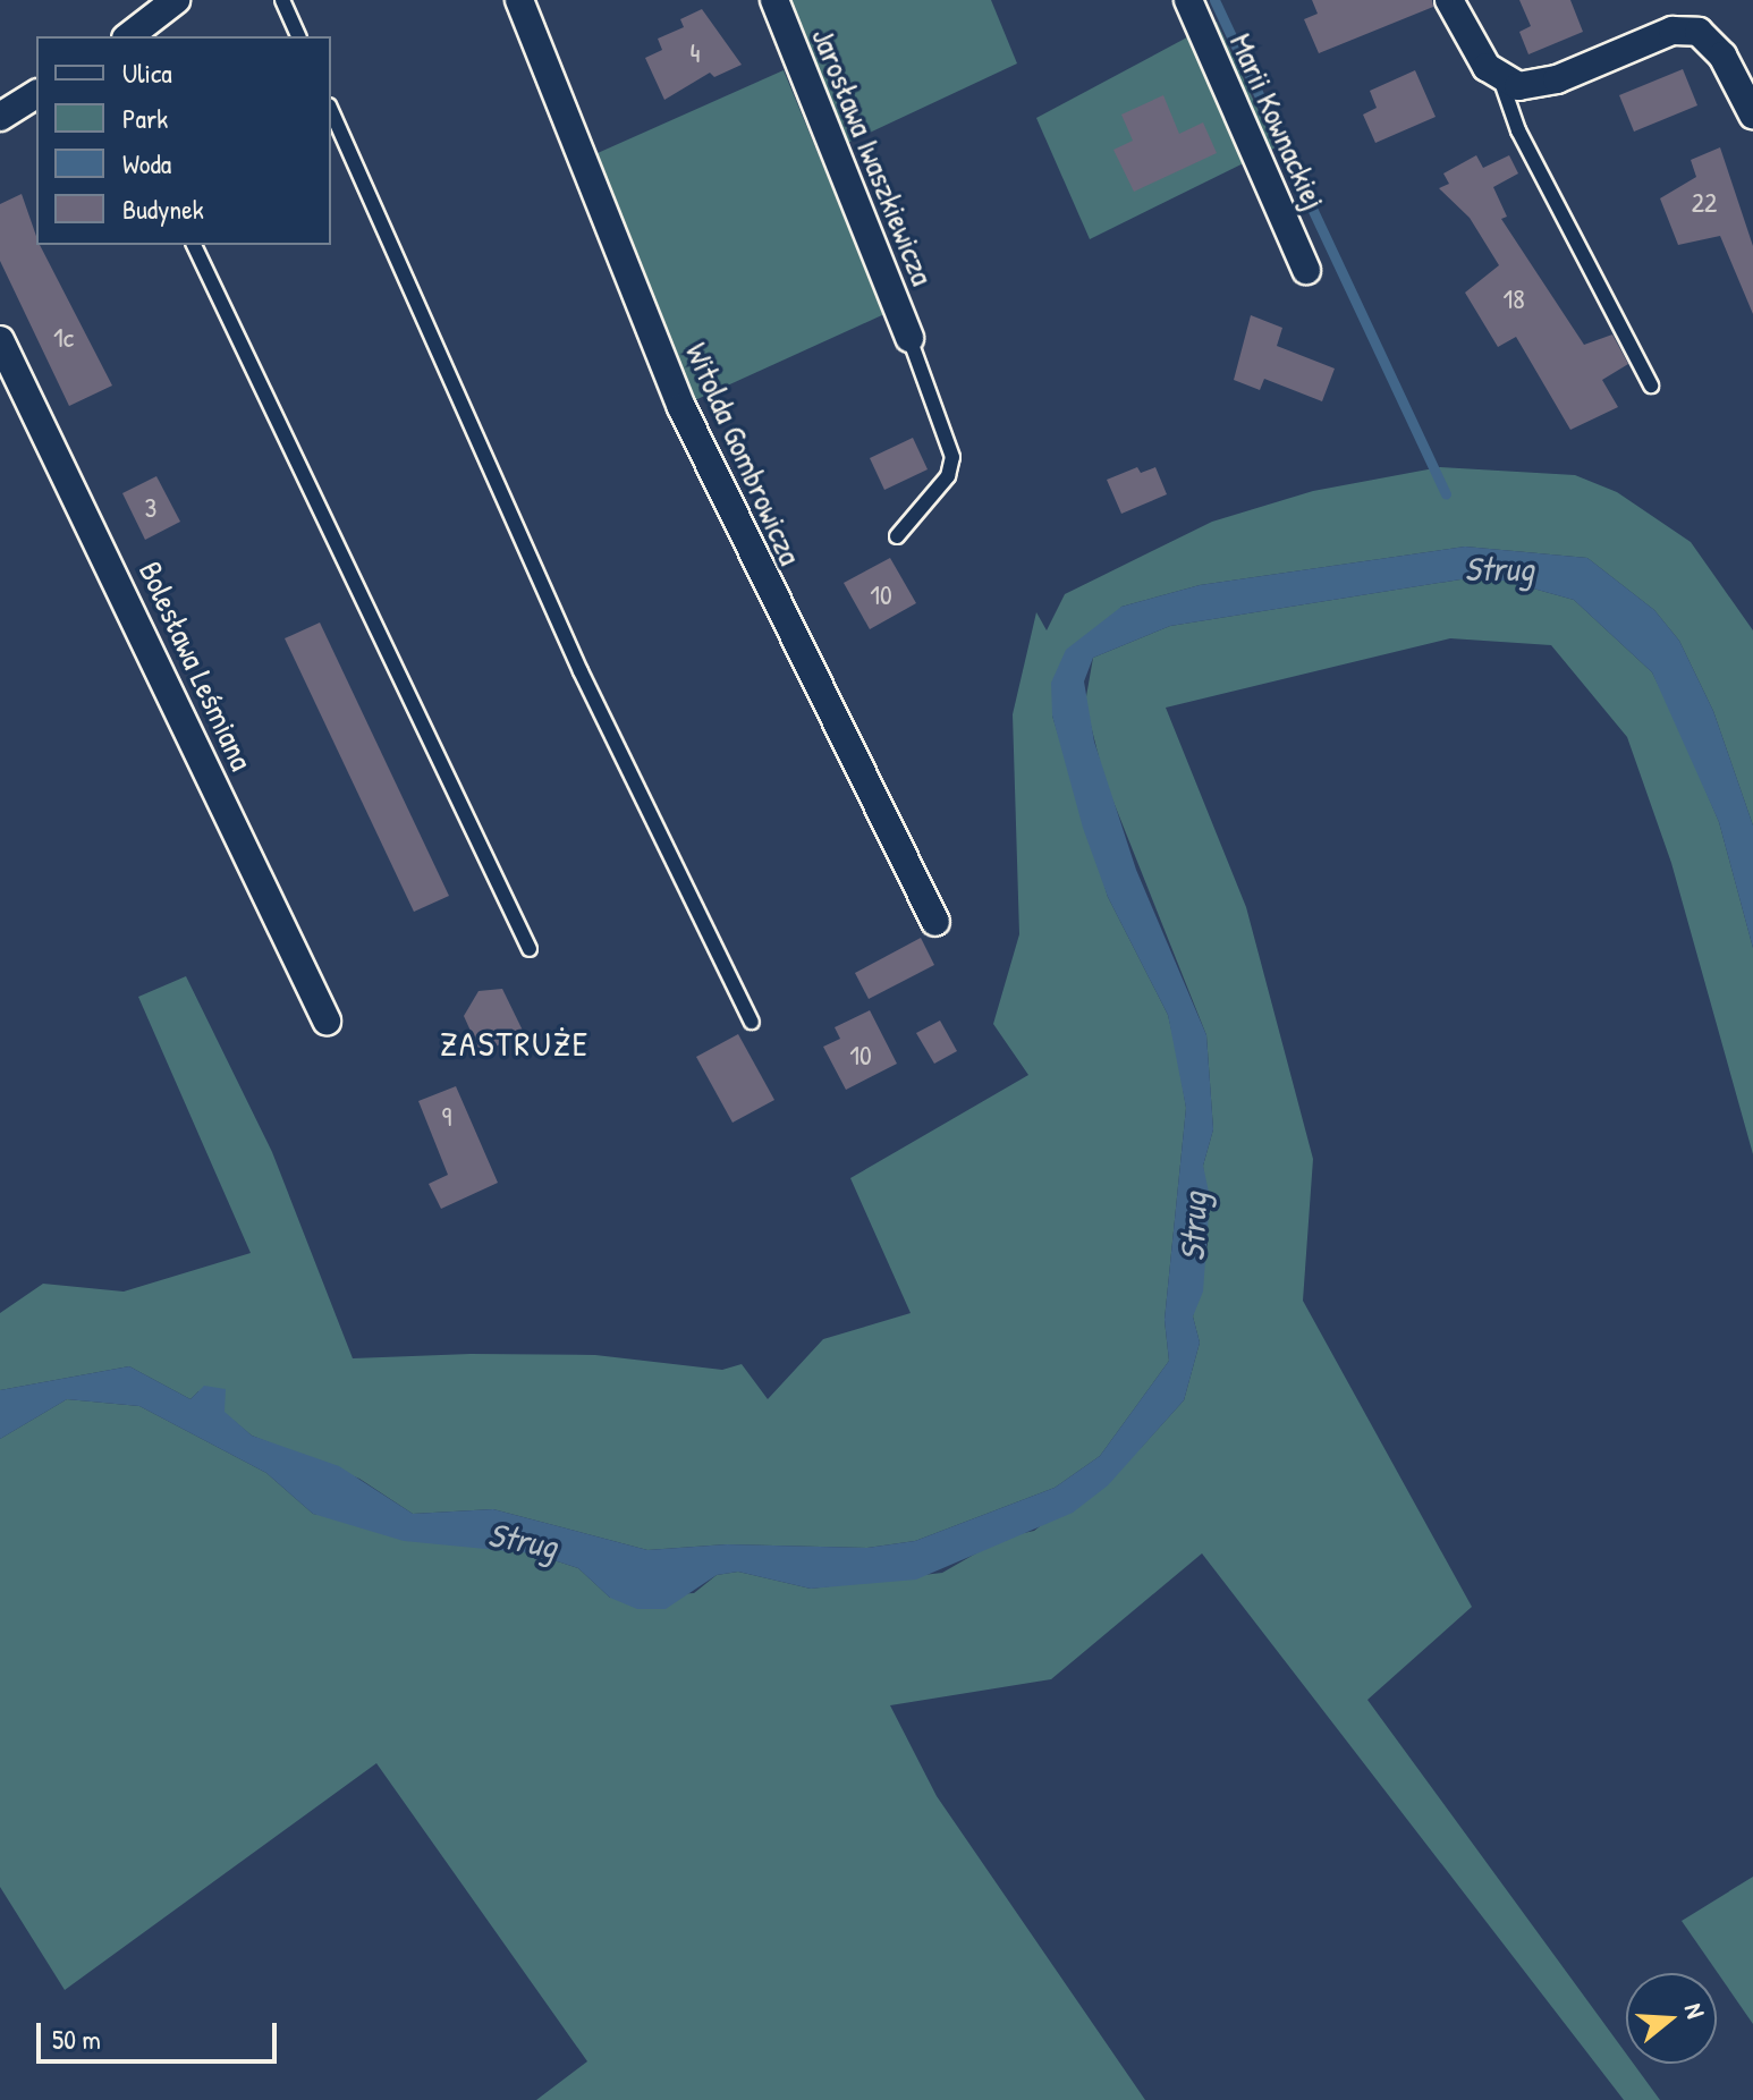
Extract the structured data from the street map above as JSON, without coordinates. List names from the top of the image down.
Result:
{
  "streets": {
    "street": [
      "Marii Kownackiej",
      "Jarosława Iwaszkiewicza",
      "Witolda Gombrowicza",
      "Bolesława Leśmiana"
    ]
  },
  "districts": ["ZASTRUŻE"],
  "water": ["Strug"],
  "house_numbers": [
    "4",
    "22",
    "18",
    "1c",
    "3",
    "10",
    "10",
    "9"
  ],
  "legend": [
    "Ulica",
    "Park",
    "Woda",
    "Budynek"
  ],
  "scale_bar": "50 m",
  "north": "right"
}
